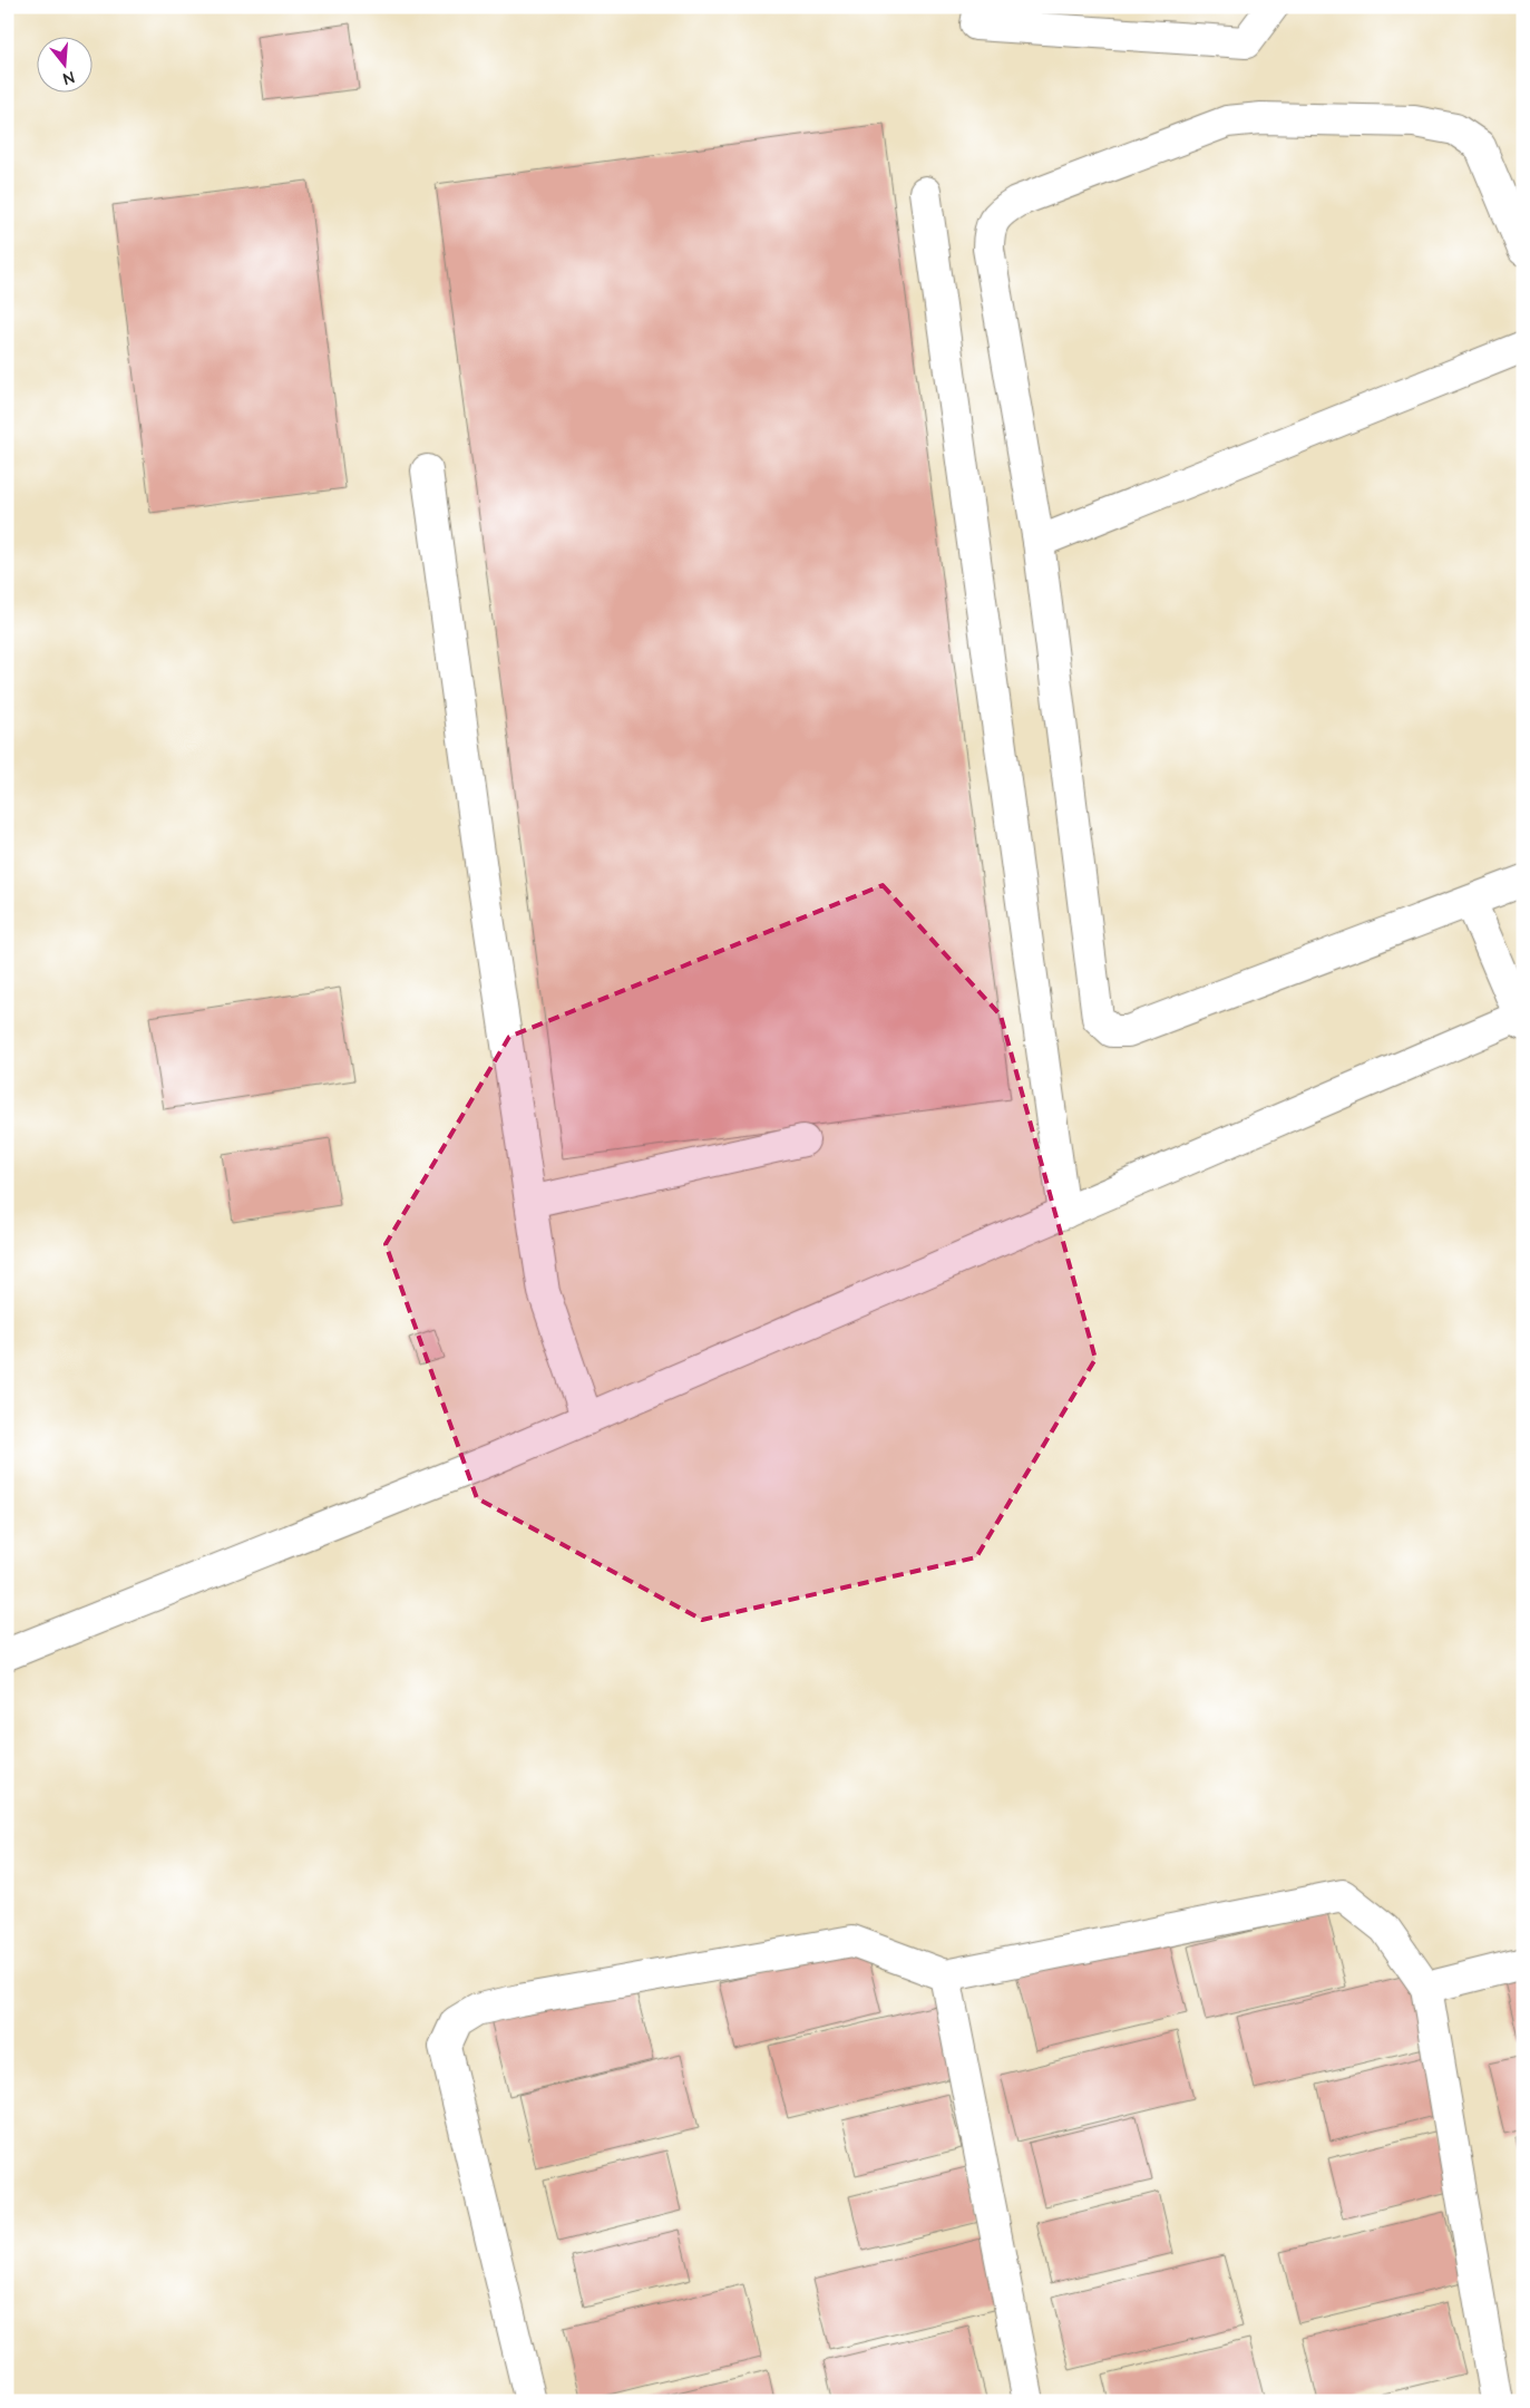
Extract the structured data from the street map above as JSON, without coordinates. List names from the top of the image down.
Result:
{
  "north": "bottom"
}
